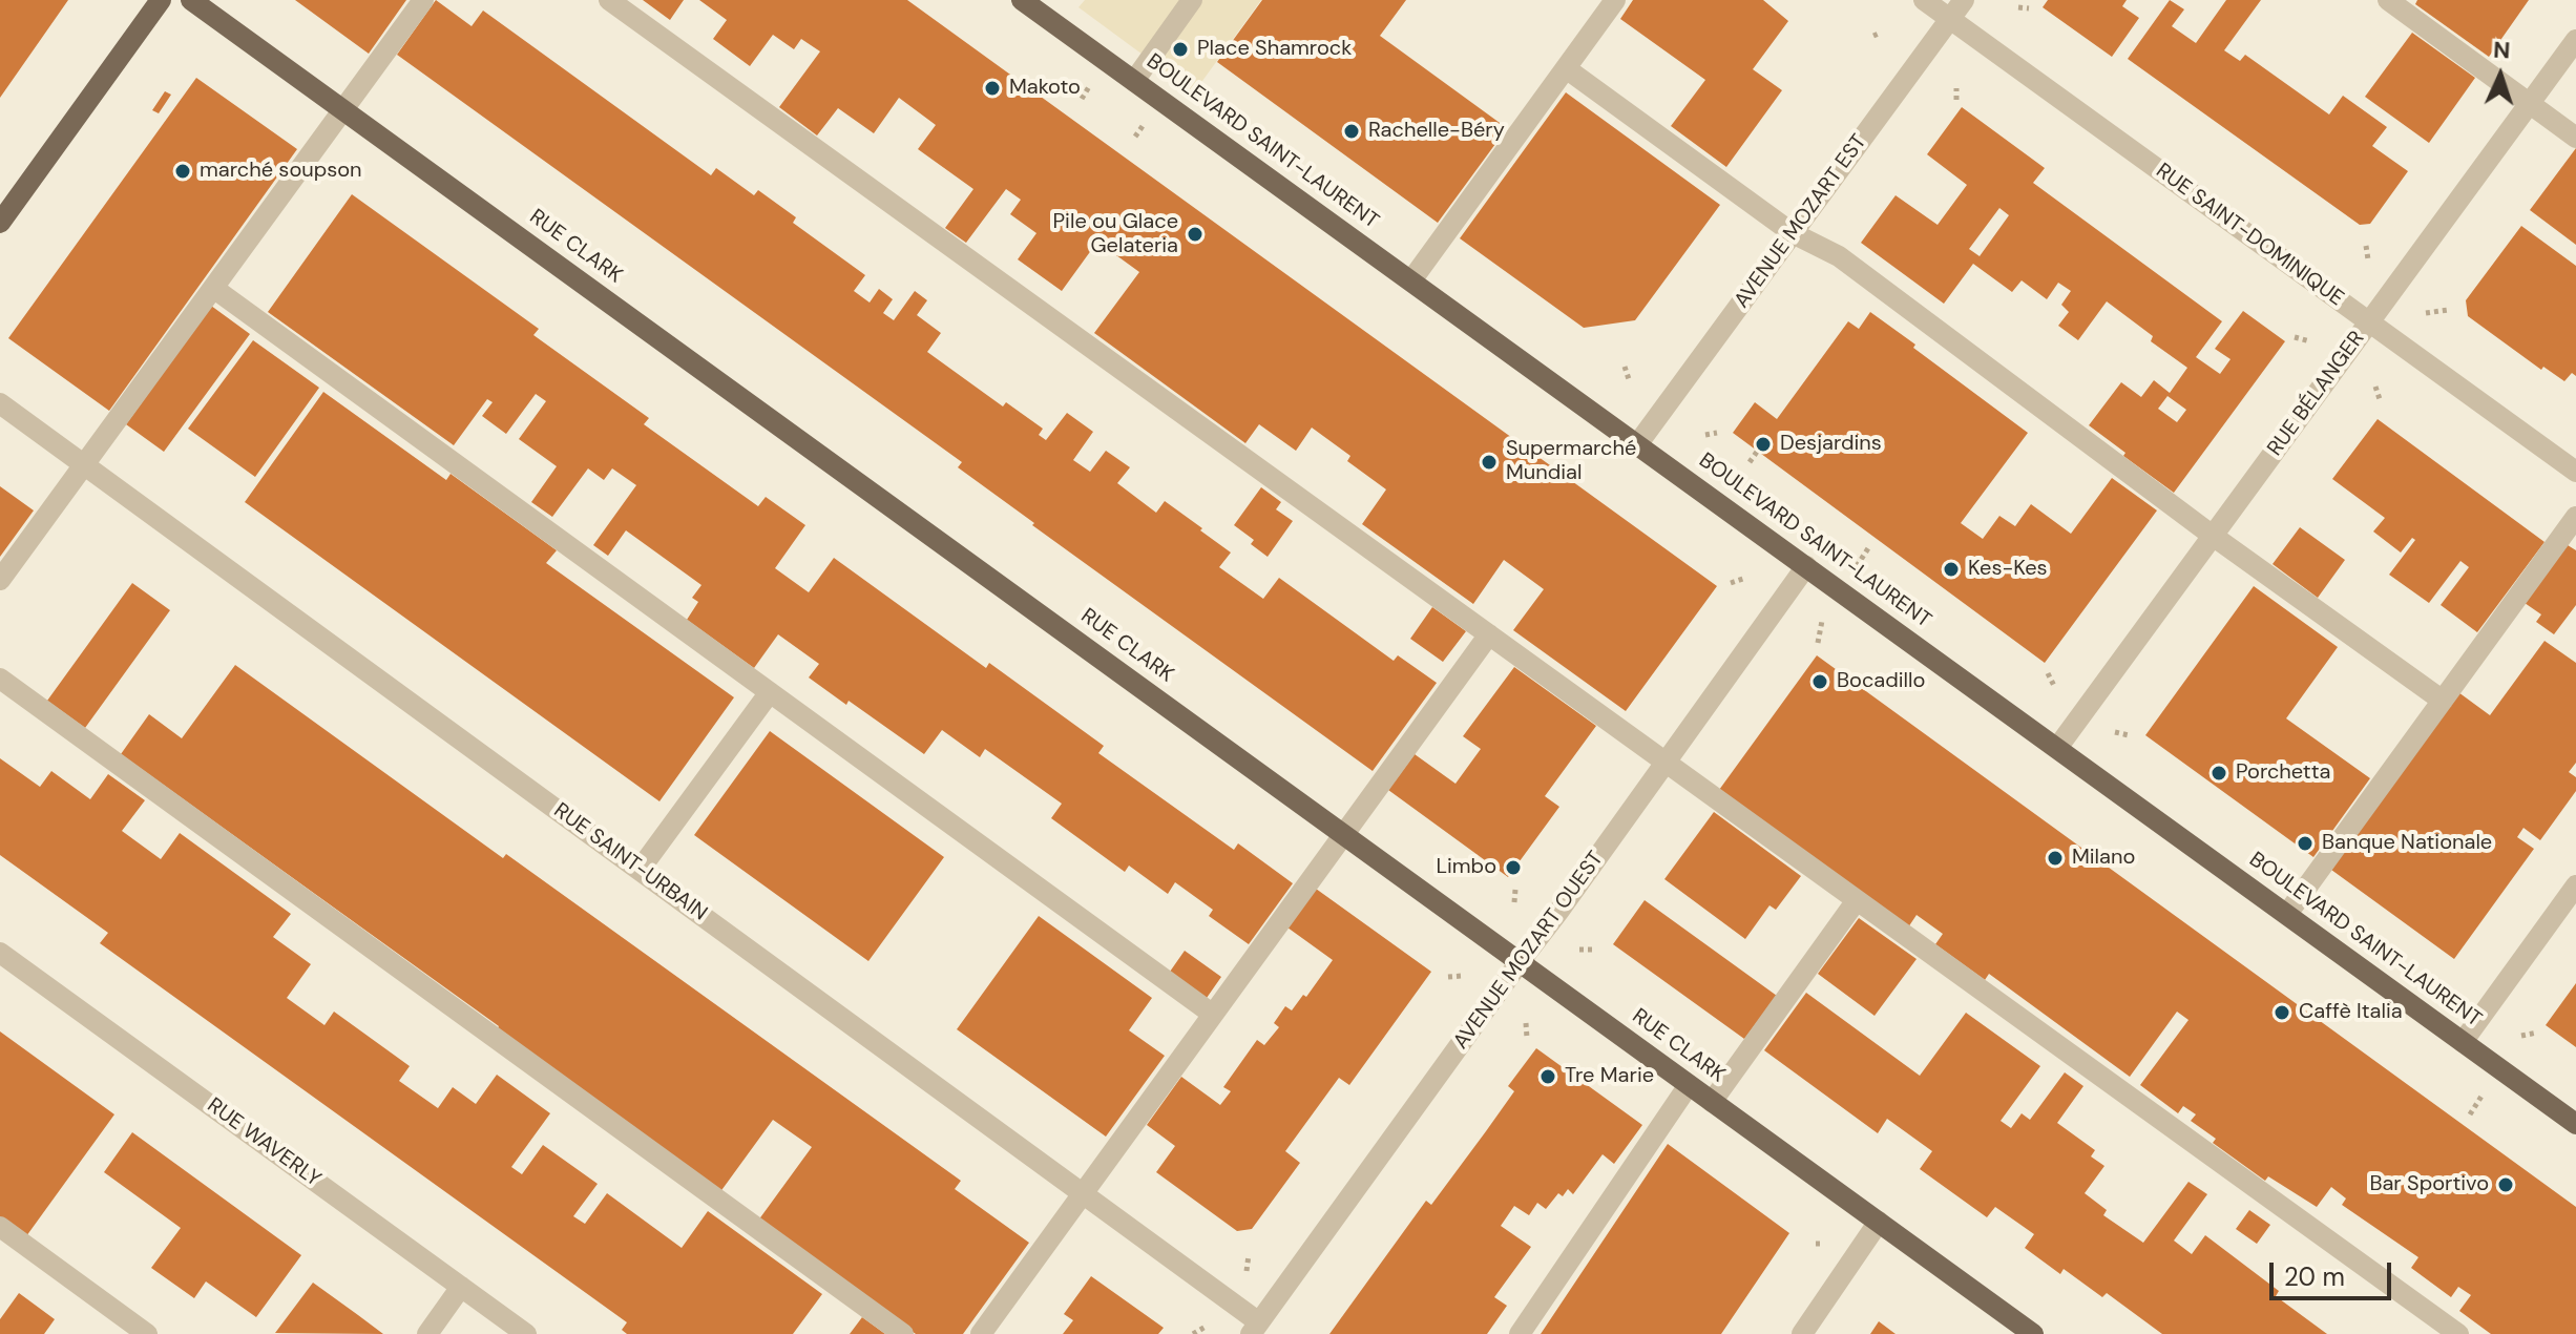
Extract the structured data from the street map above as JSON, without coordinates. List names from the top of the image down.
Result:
{
  "streets": {
    "main road": ["BOULEVARD SAINT-LAURENT", "RUE CLARK"],
    "street": [
      "AVENUE MOZART EST",
      "RUE SAINT-DOMINIQUE",
      "RUE BÉLANGER",
      "RUE SAINT-URBAIN",
      "AVENUE MOZART OUEST",
      "RUE WAVERLY"
    ]
  },
  "crossings": [
    ["BOULEVARD SAINT-LAURENT", "AVENUE MOZART EST"],
    ["BOULEVARD SAINT-LAURENT", "RUE BÉLANGER"],
    ["BOULEVARD SAINT-LAURENT", "AVENUE MOZART OUEST"],
    ["AVENUE MOZART EST", "RUE SAINT-DOMINIQUE"],
    ["RUE SAINT-DOMINIQUE", "RUE BÉLANGER"],
    ["RUE CLARK", "AVENUE MOZART OUEST"],
    ["RUE SAINT-URBAIN", "AVENUE MOZART OUEST"]
  ],
  "places": [
    "Place Shamrock",
    "Makoto",
    "Rachelle-Béry",
    "marché soupson",
    "Pile ou Glace Gelateria",
    "Desjardins",
    "Supermarché Mundial",
    "Kes-Kes",
    "Bocadillo",
    "Porchetta",
    "Banque Nationale",
    "Milano",
    "Limbo",
    "Caffè Italia",
    "Tre Marie",
    "Bar Sportivo"
  ],
  "scale_bar": "20 m",
  "north": "top"
}
